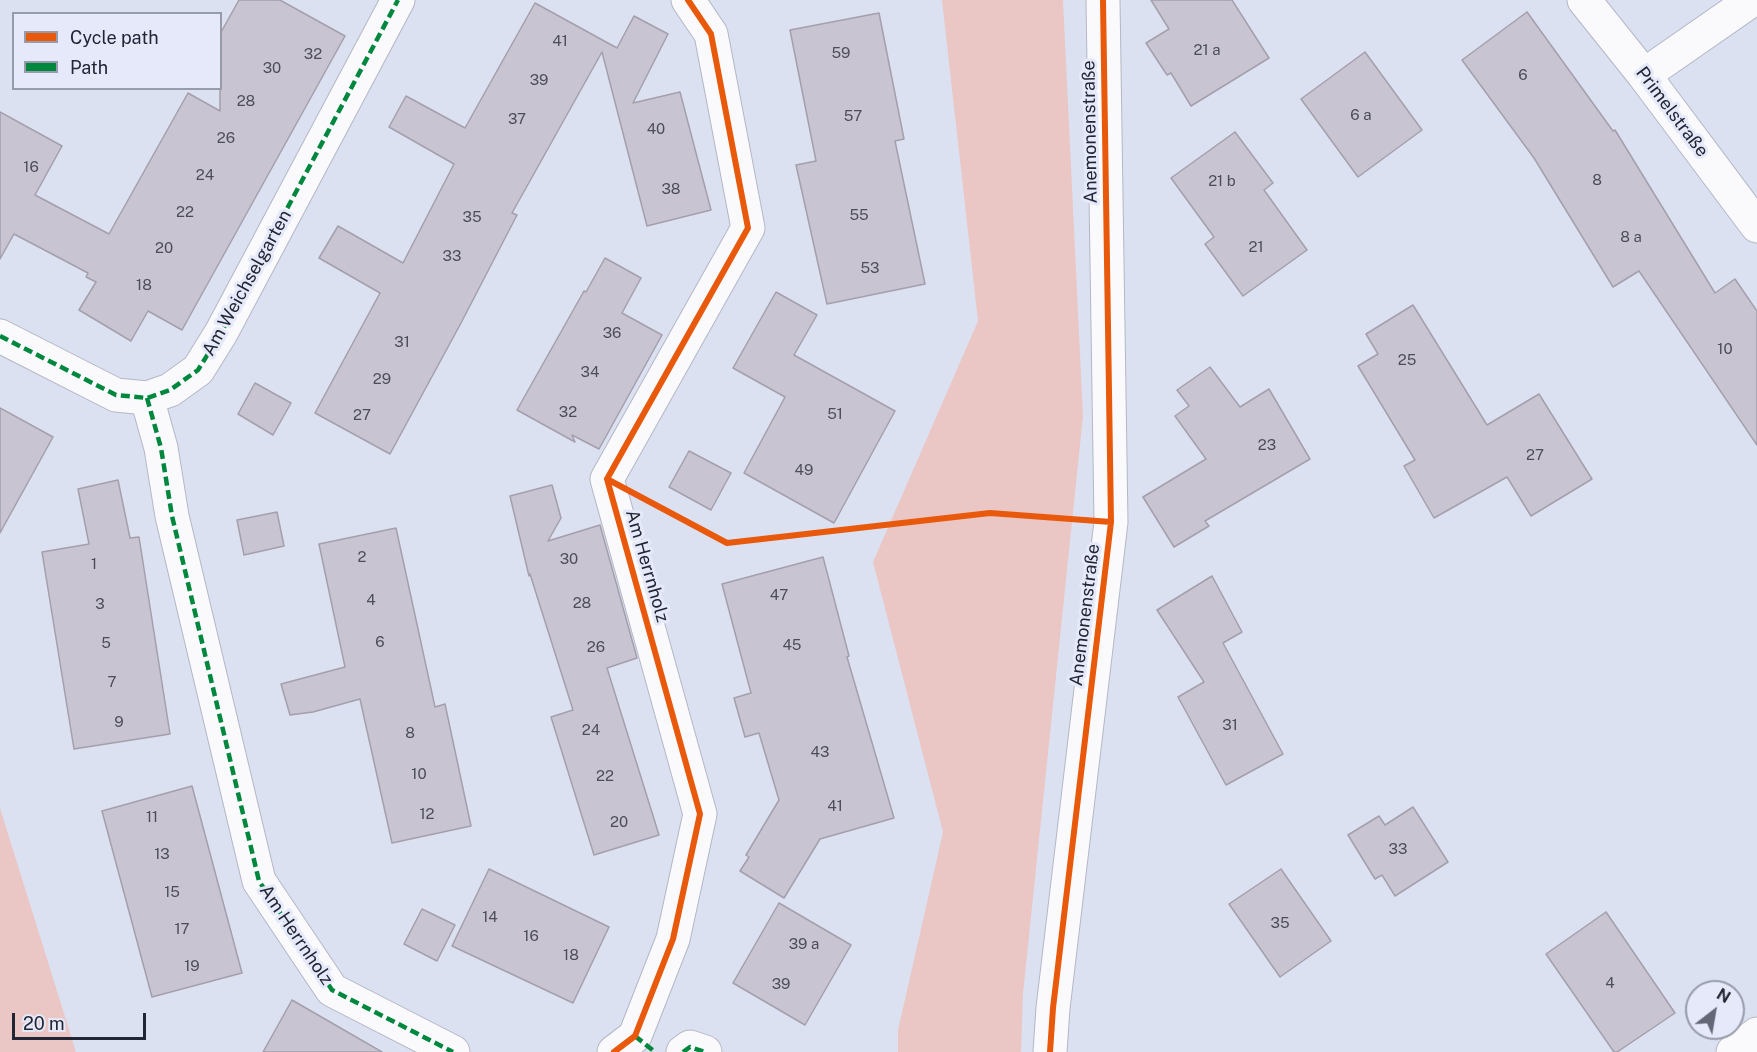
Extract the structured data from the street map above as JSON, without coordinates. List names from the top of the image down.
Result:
{
  "streets": {
    "street": [
      "Primelstraße",
      "Anemonenstraße",
      "Am Weichselgarten",
      "Am Herrnholz"
    ]
  },
  "crossings": [
    ["Am Weichselgarten", "Am Herrnholz"]
  ],
  "house_numbers": [
    "41",
    "21 a",
    "59",
    "32",
    "30",
    "6",
    "39",
    "28",
    "6 a",
    "57",
    "37",
    "40",
    "26",
    "16",
    "24",
    "8",
    "21 b",
    "38",
    "22",
    "55",
    "35",
    "8 a",
    "21",
    "20",
    "33",
    "53",
    "18",
    "36",
    "31",
    "10",
    "25",
    "34",
    "29",
    "32",
    "51",
    "27",
    "23",
    "27",
    "49",
    "2",
    "30",
    "1",
    "47",
    "4",
    "28",
    "3",
    "6",
    "5",
    "45",
    "26",
    "7",
    "9",
    "31",
    "24",
    "8",
    "43",
    "10",
    "22",
    "41",
    "12",
    "11",
    "20",
    "33",
    "13",
    "15",
    "14",
    "35",
    "17",
    "16",
    "39 a",
    "18",
    "19",
    "4",
    "39"
  ],
  "legend": ["Cycle path", "Path"],
  "scale_bar": "20 m",
  "north": "top right"
}
